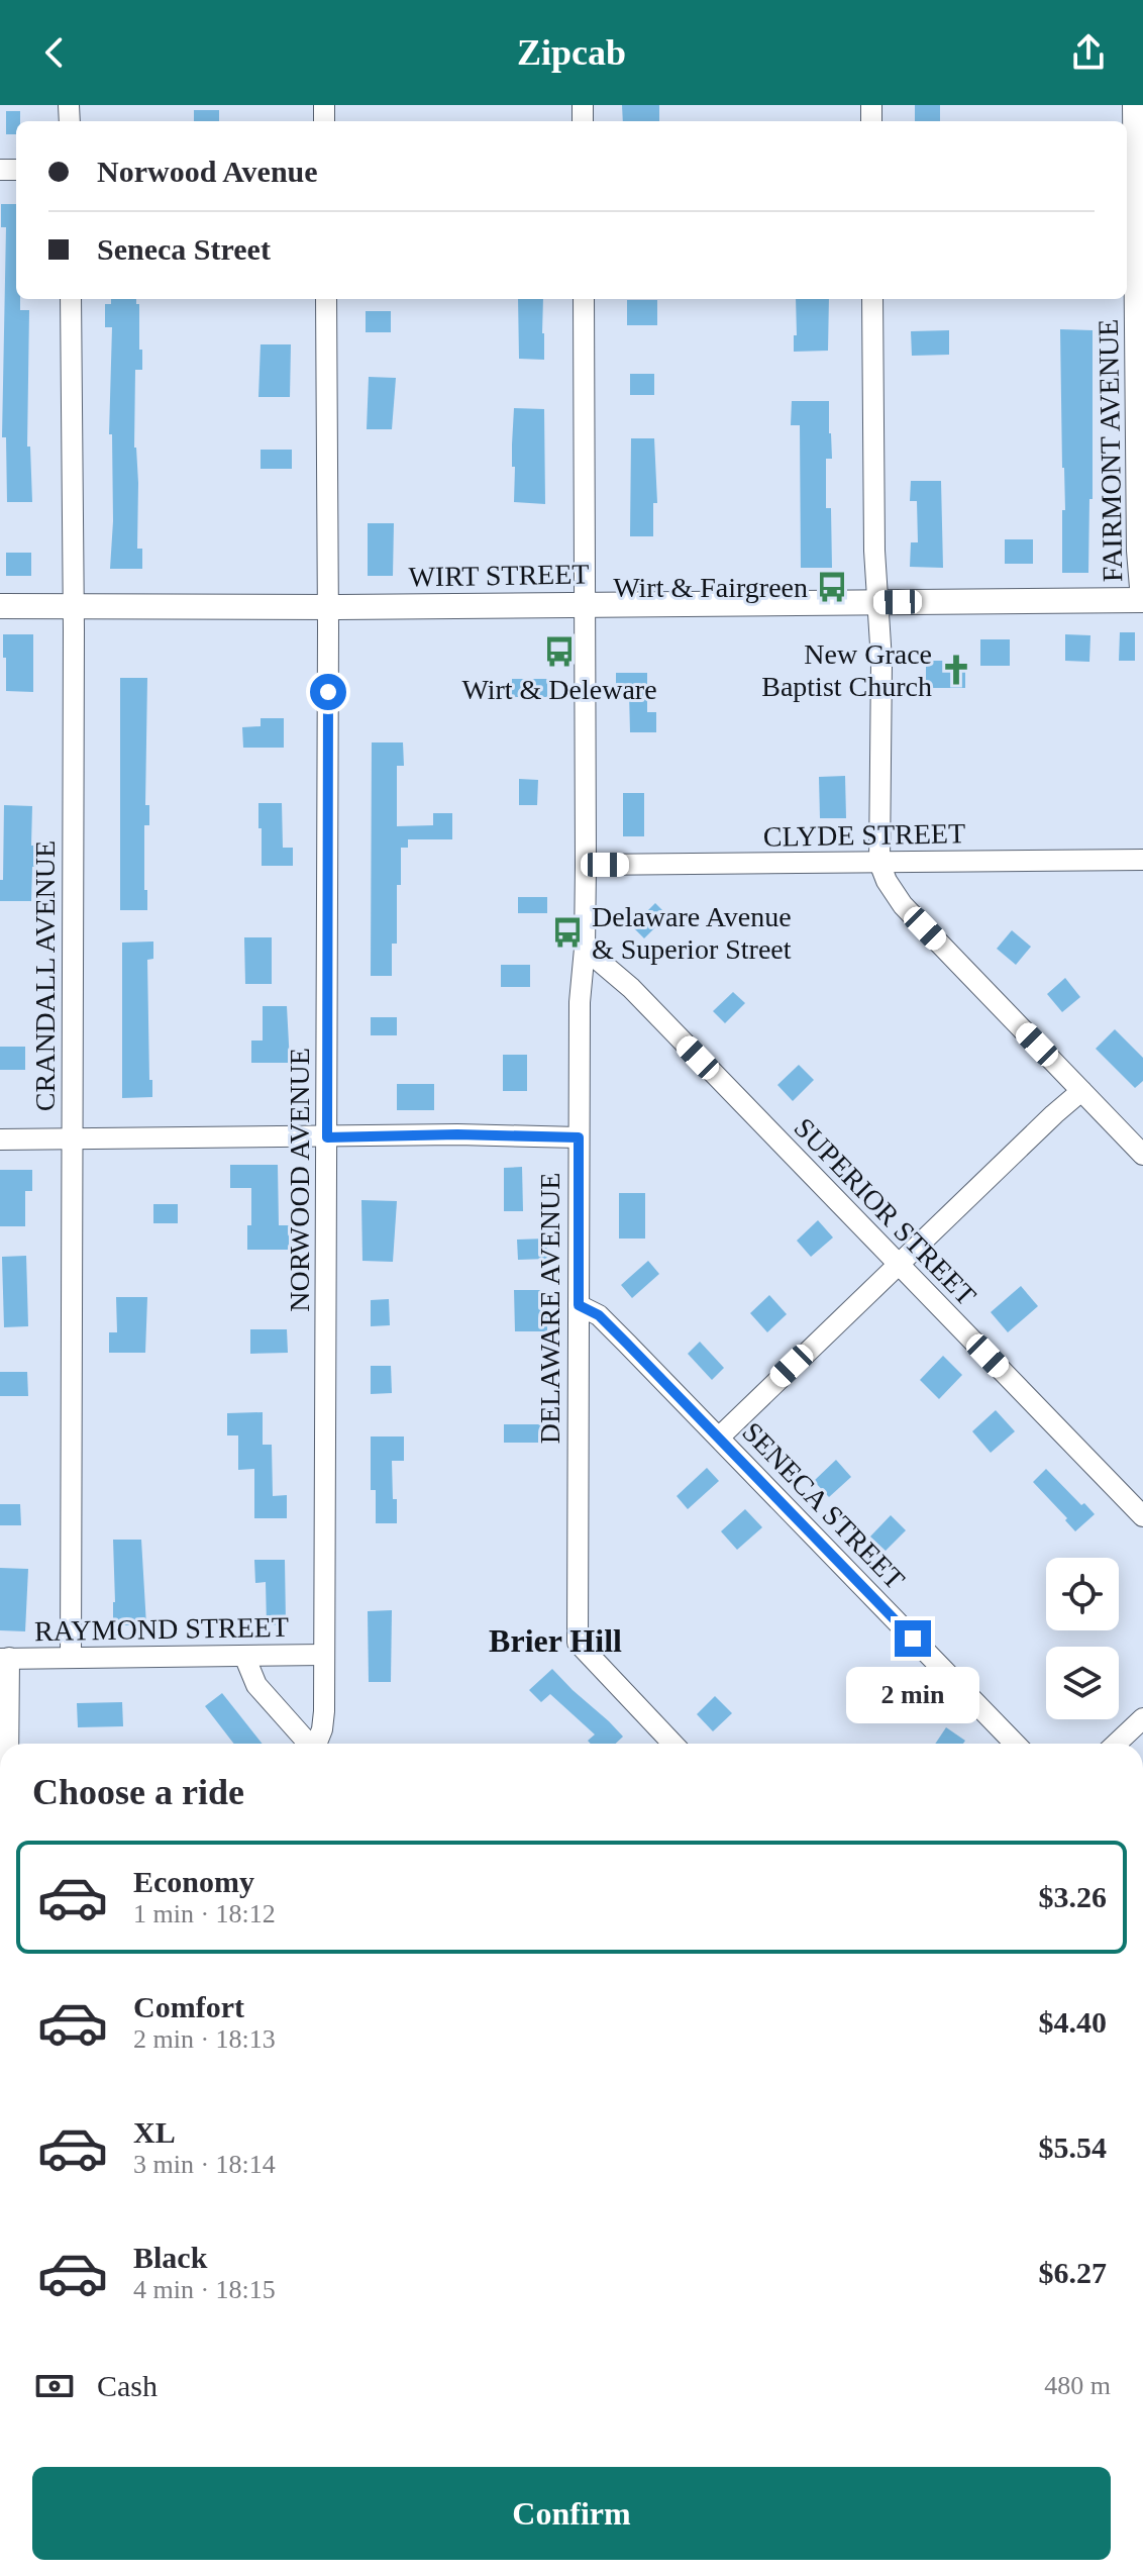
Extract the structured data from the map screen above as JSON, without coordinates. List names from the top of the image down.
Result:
{
  "streets": {
    "main road": ["WIRT STREET"],
    "street": [
      "FAIRMONT AVENUE",
      "CLYDE STREET",
      "CRANDALL AVENUE",
      "NORWOOD AVENUE",
      "SUPERIOR STREET",
      "DELAWARE AVENUE",
      "SENECA STREET",
      "RAYMOND STREET"
    ]
  },
  "crossings": [
    ["FAIRMONT AVENUE", "WIRT STREET"],
    ["WIRT STREET", "CRANDALL AVENUE"],
    ["WIRT STREET", "NORWOOD AVENUE"],
    ["WIRT STREET", "DELAWARE AVENUE"],
    ["CLYDE STREET", "DELAWARE AVENUE"],
    ["CRANDALL AVENUE", "RAYMOND STREET"],
    ["NORWOOD AVENUE", "RAYMOND STREET"],
    ["SUPERIOR STREET", "DELAWARE AVENUE"],
    ["DELAWARE AVENUE", "SENECA STREET"]
  ],
  "districts": ["Brier Hill"],
  "places": {
    "bus stop": ["Wirt & Fairgreen", "Wirt & Deleware", "Delaware Avenue & Superior Street"],
    "church": ["New Grace Baptist Church"]
  },
  "page": {
    "header": "Zipcab",
    "banner": ["Norwood Avenue", "Seneca Street"],
    "bubble": "2 min",
    "heading": "Choose a ride",
    "list": [
      {
        "name": "Economy",
        "note": "1 min · 18:12",
        "value": "$3.26"
      },
      {
        "name": "Comfort",
        "note": "2 min · 18:13",
        "value": "$4.40"
      },
      {
        "name": "XL",
        "note": "3 min · 18:14",
        "value": "$5.54"
      },
      {
        "name": "Black",
        "note": "4 min · 18:15",
        "value": "$6.27"
      }
    ],
    "pay": ["Cash", "480 m"],
    "buttons": "Confirm"
  }
}
